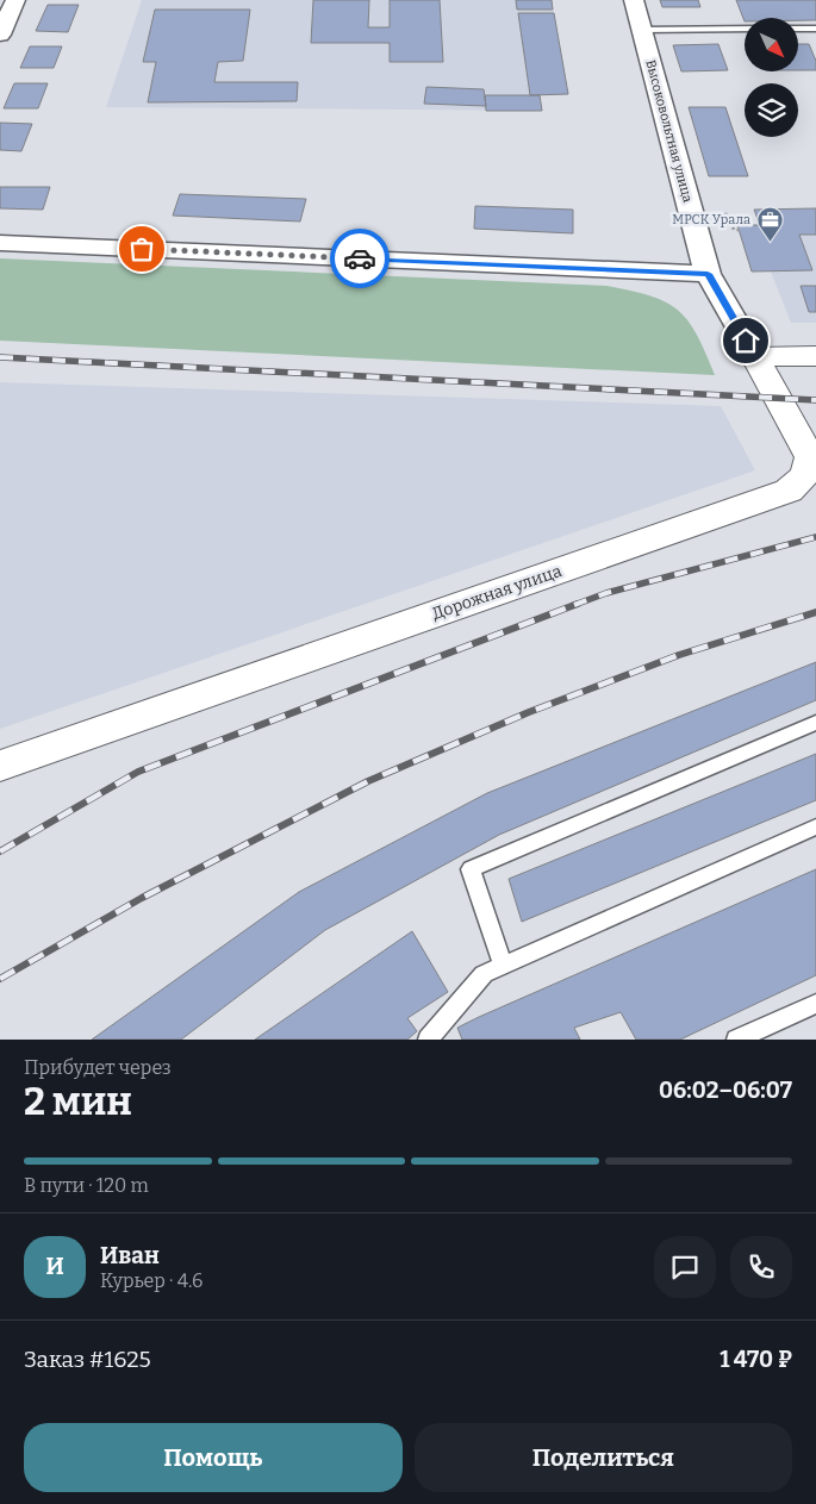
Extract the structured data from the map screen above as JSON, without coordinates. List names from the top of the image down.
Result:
{
  "streets": {
    "street": ["Высоковольтная улица", "Дорожная улица"]
  },
  "crossings": [
    ["Высоковольтная улица", "Дорожная улица"]
  ],
  "places": {
    "office": ["МРСК Урала"]
  },
  "north": "bottom right",
  "page": {
    "heading": ["2 мин", "Прибудет через", "06:02–06:07"],
    "panel": [
      "Иван",
      "Курьер · 4.6",
      "Заказ #1625",
      "1 470 ₽"
    ],
    "bar": "В пути · 120 m",
    "round": "И",
    "buttons": ["Помощь", "Поделиться"]
  }
}
